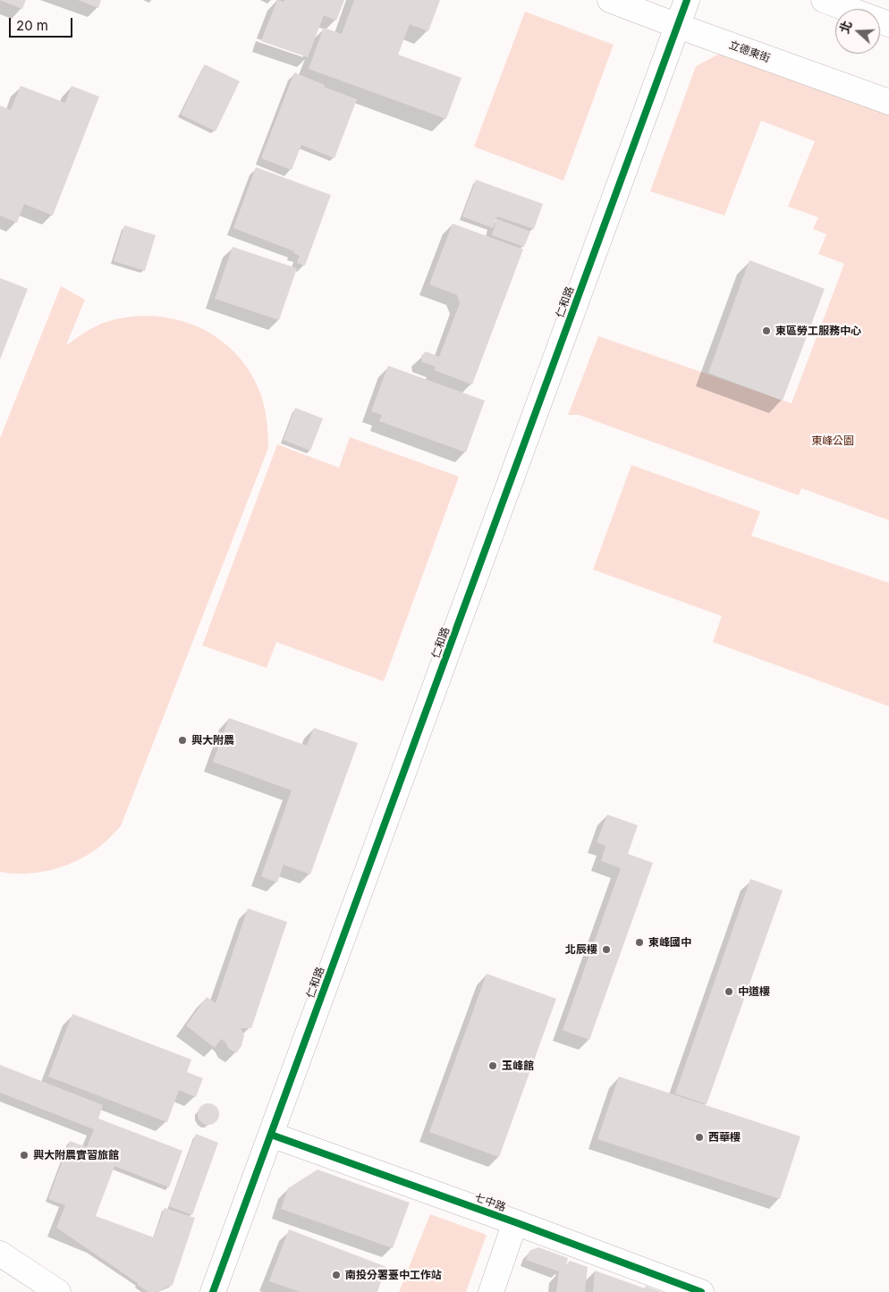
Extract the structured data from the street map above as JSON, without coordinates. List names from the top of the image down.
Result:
{
  "streets": {
    "street": ["立德東街", "仁和路", "七中路"]
  },
  "crossings": [
    ["立德東街", "仁和路"],
    ["仁和路", "七中路"]
  ],
  "parks": ["東峰公園"],
  "places": [
    "東區勞工服務中心",
    "興大附農",
    "東峰國中",
    "北辰樓",
    "中道樓",
    "玉峰館",
    "西華樓",
    "興大附農實習旅館",
    "南投分署臺中工作站"
  ],
  "scale_bar": "20 m",
  "north": "left"
}
